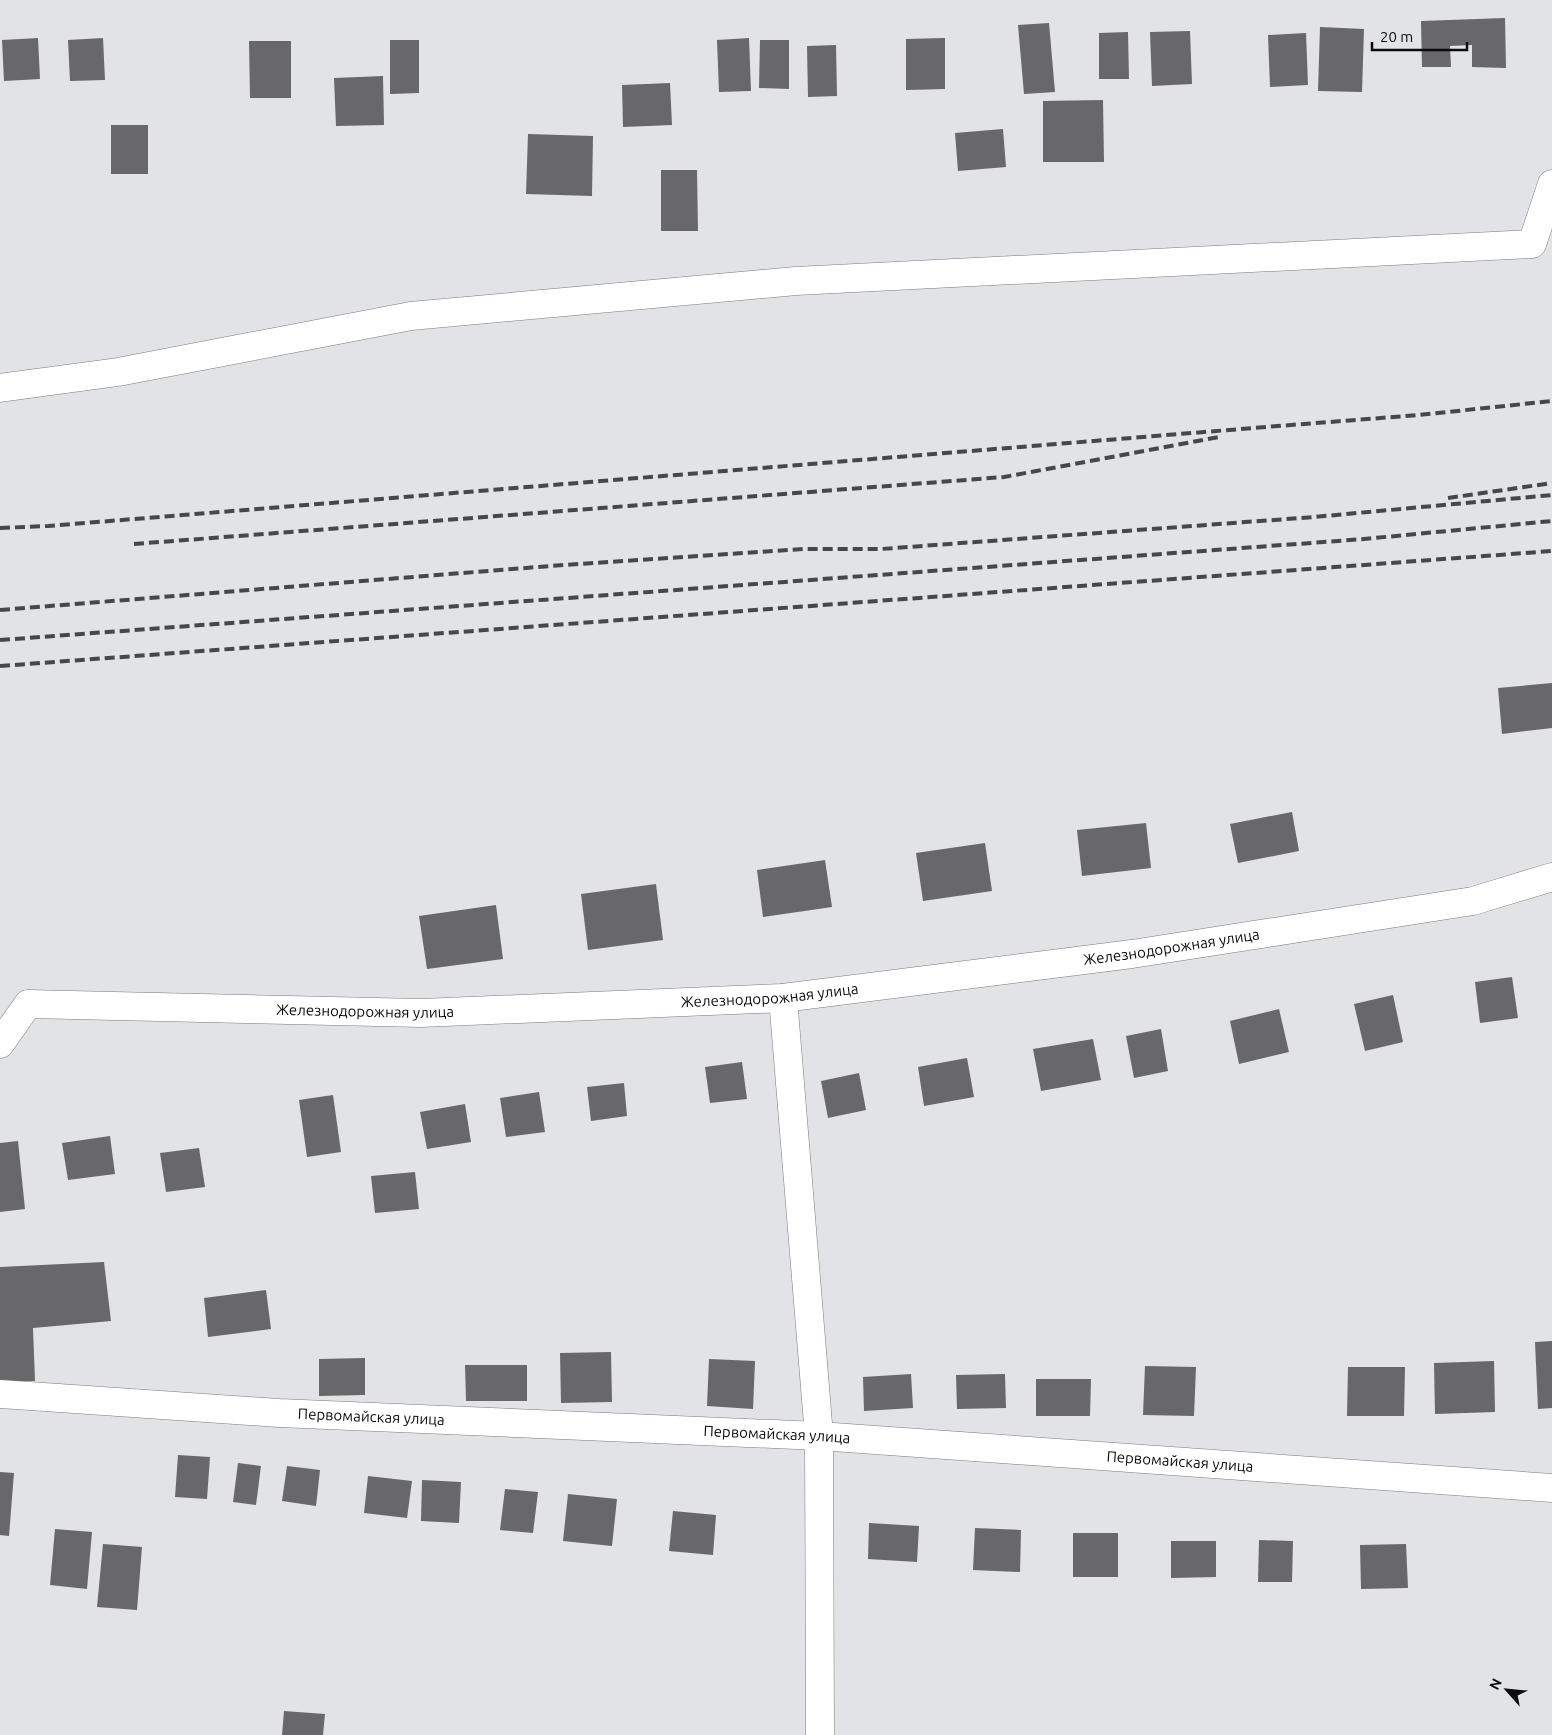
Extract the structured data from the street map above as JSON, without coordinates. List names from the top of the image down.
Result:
{
  "streets": {
    "street": ["Железнодорожная улица", "Первомайская улица"]
  },
  "scale_bar": "20 m",
  "north": "top left"
}
